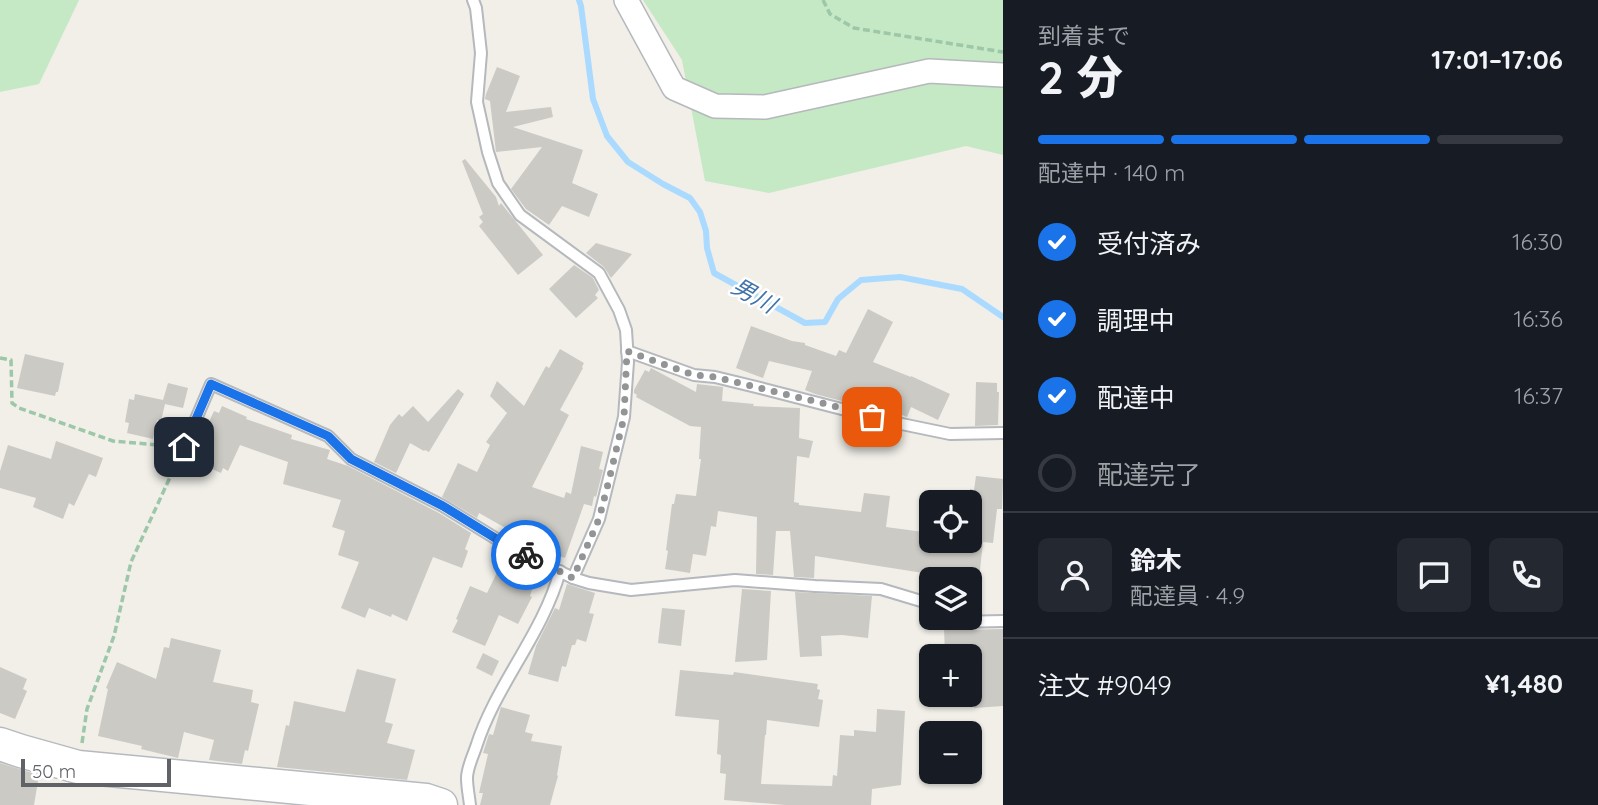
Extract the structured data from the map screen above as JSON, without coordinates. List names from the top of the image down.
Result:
{
  "water": ["男川"],
  "scale_bar": "50 m",
  "page": {
    "heading": ["2 分", "到着まで", "17:01–17:06"],
    "panel": [
      "鈴木",
      "配達員 · 4.9",
      "注文 #9049",
      "¥1,480"
    ],
    "bar": "配達中 · 140 m",
    "list": [
      ["受付済み", "16:30"],
      ["調理中", "16:36"],
      ["配達中", "16:37"],
      "配達完了"
    ],
    "map_buttons": ["+", "−"],
    "scale": "50 m"
  }
}
